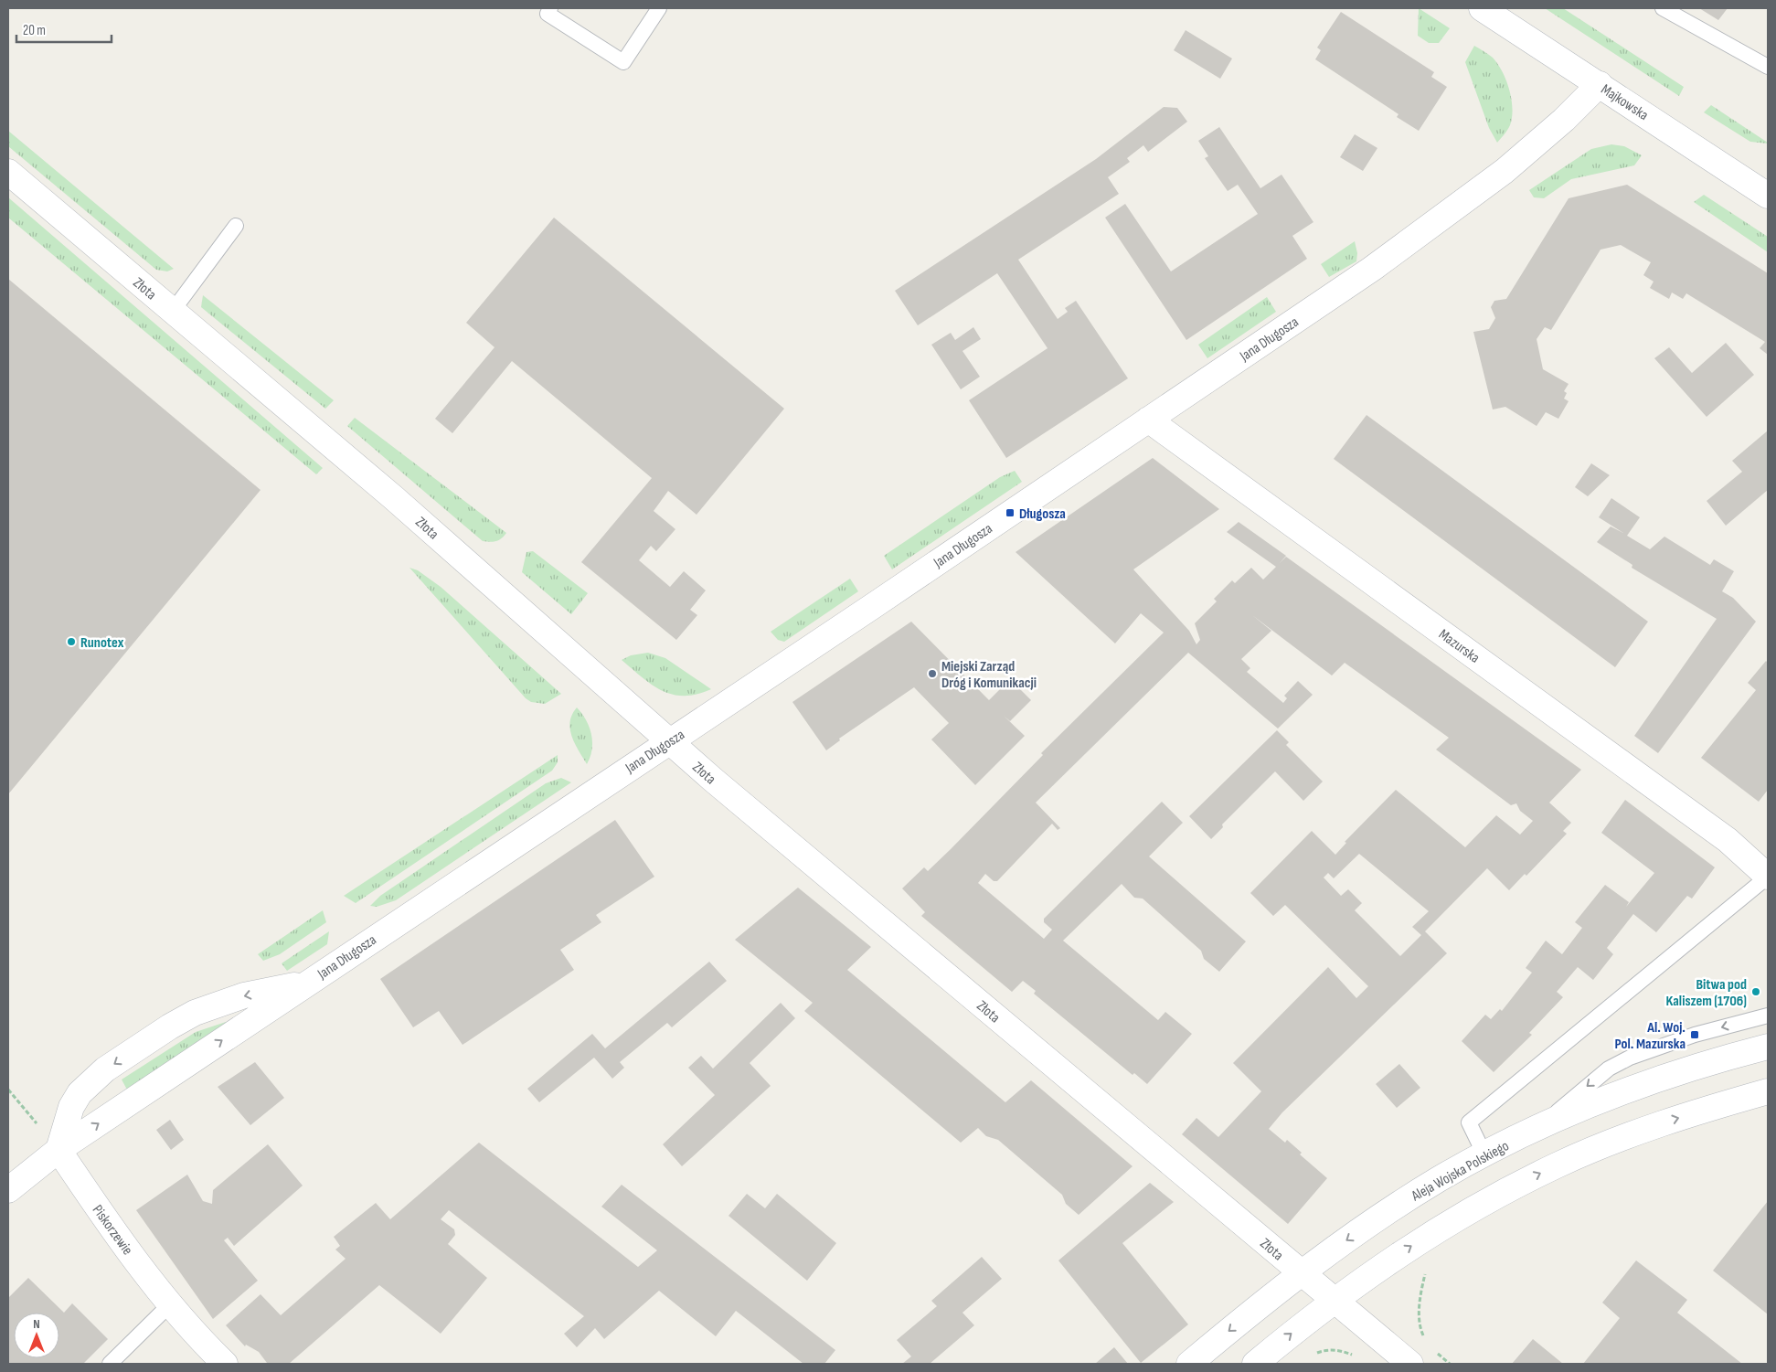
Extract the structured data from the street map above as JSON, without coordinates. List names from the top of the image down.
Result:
{
  "streets": {
    "street": [
      "Majkowska",
      "Złota",
      "Jana Długosza",
      "Mazurska",
      "Aleja Wojska Polskiego",
      "Piskorzewie"
    ]
  },
  "crossings": [
    ["Majkowska", "Jana Długosza"],
    ["Złota", "Jana Długosza"],
    ["Złota", "Aleja Wojska Polskiego"],
    ["Jana Długosza", "Mazurska"],
    ["Jana Długosza", "Piskorzewie"]
  ],
  "places": {
    "transit": ["Długosza", "Al. Woj. Pol. Mazurska"],
    "other": ["Runotex", "Miejski Zarząd Dróg i Komunikacji", "Bitwa pod Kaliszem (1706)"]
  },
  "scale_bar": "20 m",
  "north": "top"
}
